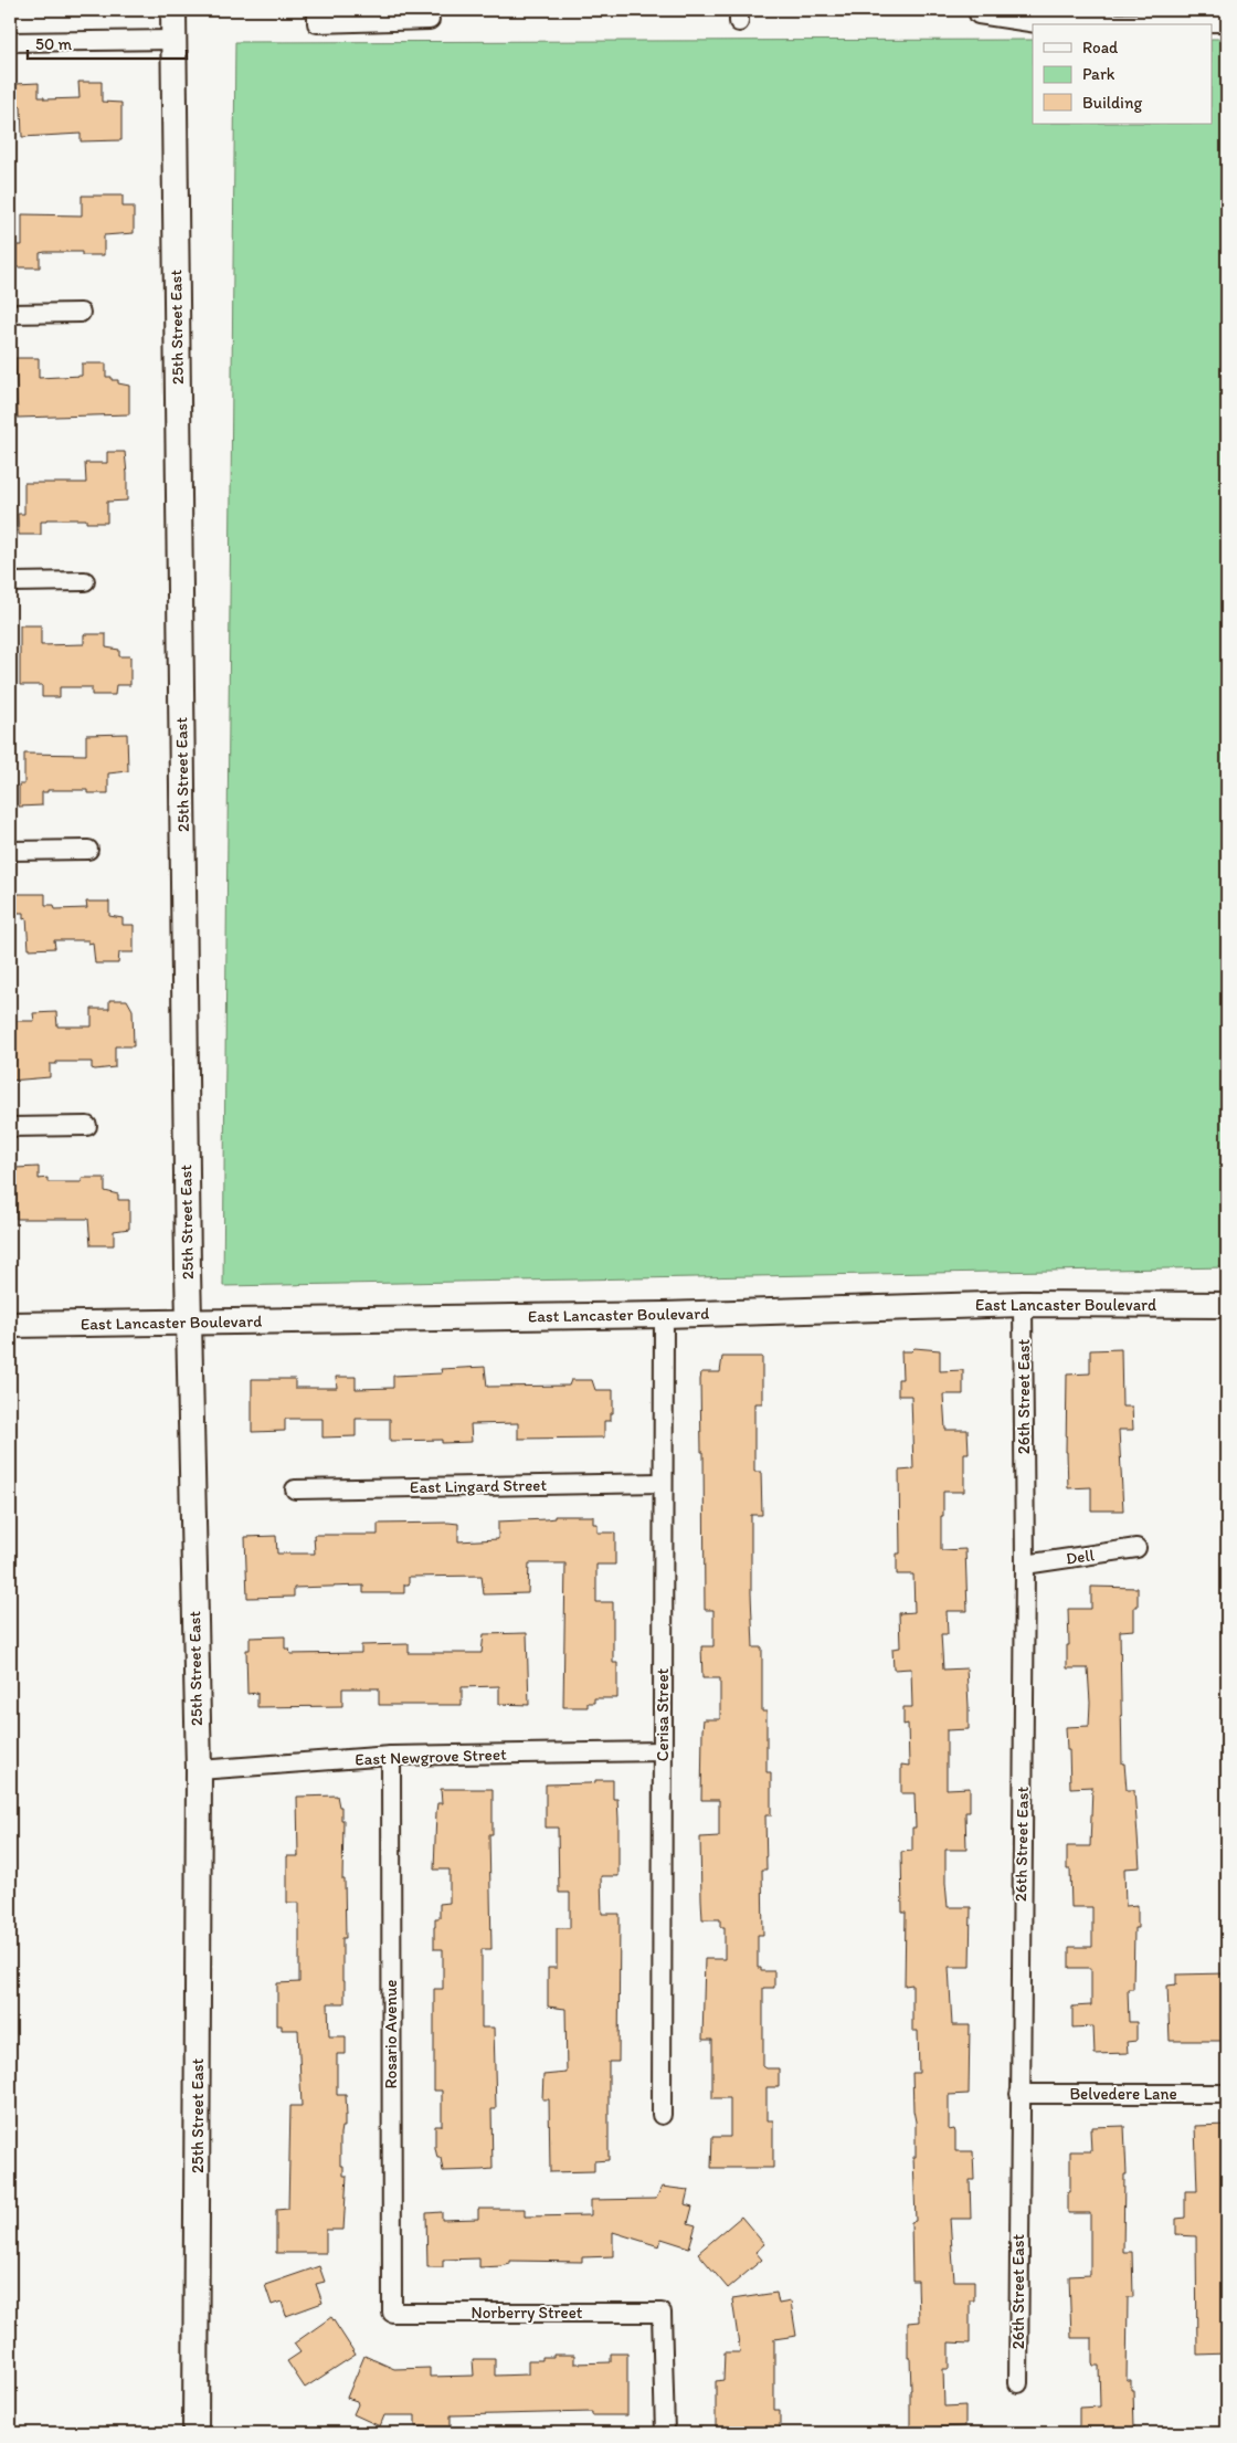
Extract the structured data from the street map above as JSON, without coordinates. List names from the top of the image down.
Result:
{
  "streets": {
    "street": [
      "25th Street East",
      "East Lancaster Boulevard",
      "26th Street East",
      "East Lingard Street",
      "Dell",
      "Cerisa Street",
      "East Newgrove Street",
      "Rosario Avenue",
      "Belvedere Lane",
      "Norberry Street"
    ]
  },
  "crossings": [
    ["25th Street East", "East Lancaster Boulevard"],
    ["25th Street East", "East Newgrove Street"],
    ["East Lancaster Boulevard", "26th Street East"],
    ["East Lancaster Boulevard", "Cerisa Street"],
    ["26th Street East", "Dell"],
    ["26th Street East", "Belvedere Lane"],
    ["East Lingard Street", "Cerisa Street"],
    ["Cerisa Street", "East Newgrove Street"],
    ["East Newgrove Street", "Rosario Avenue"],
    ["Rosario Avenue", "Norberry Street"]
  ],
  "legend": ["Road", "Park", "Building"],
  "scale_bar": "50 m"
}
